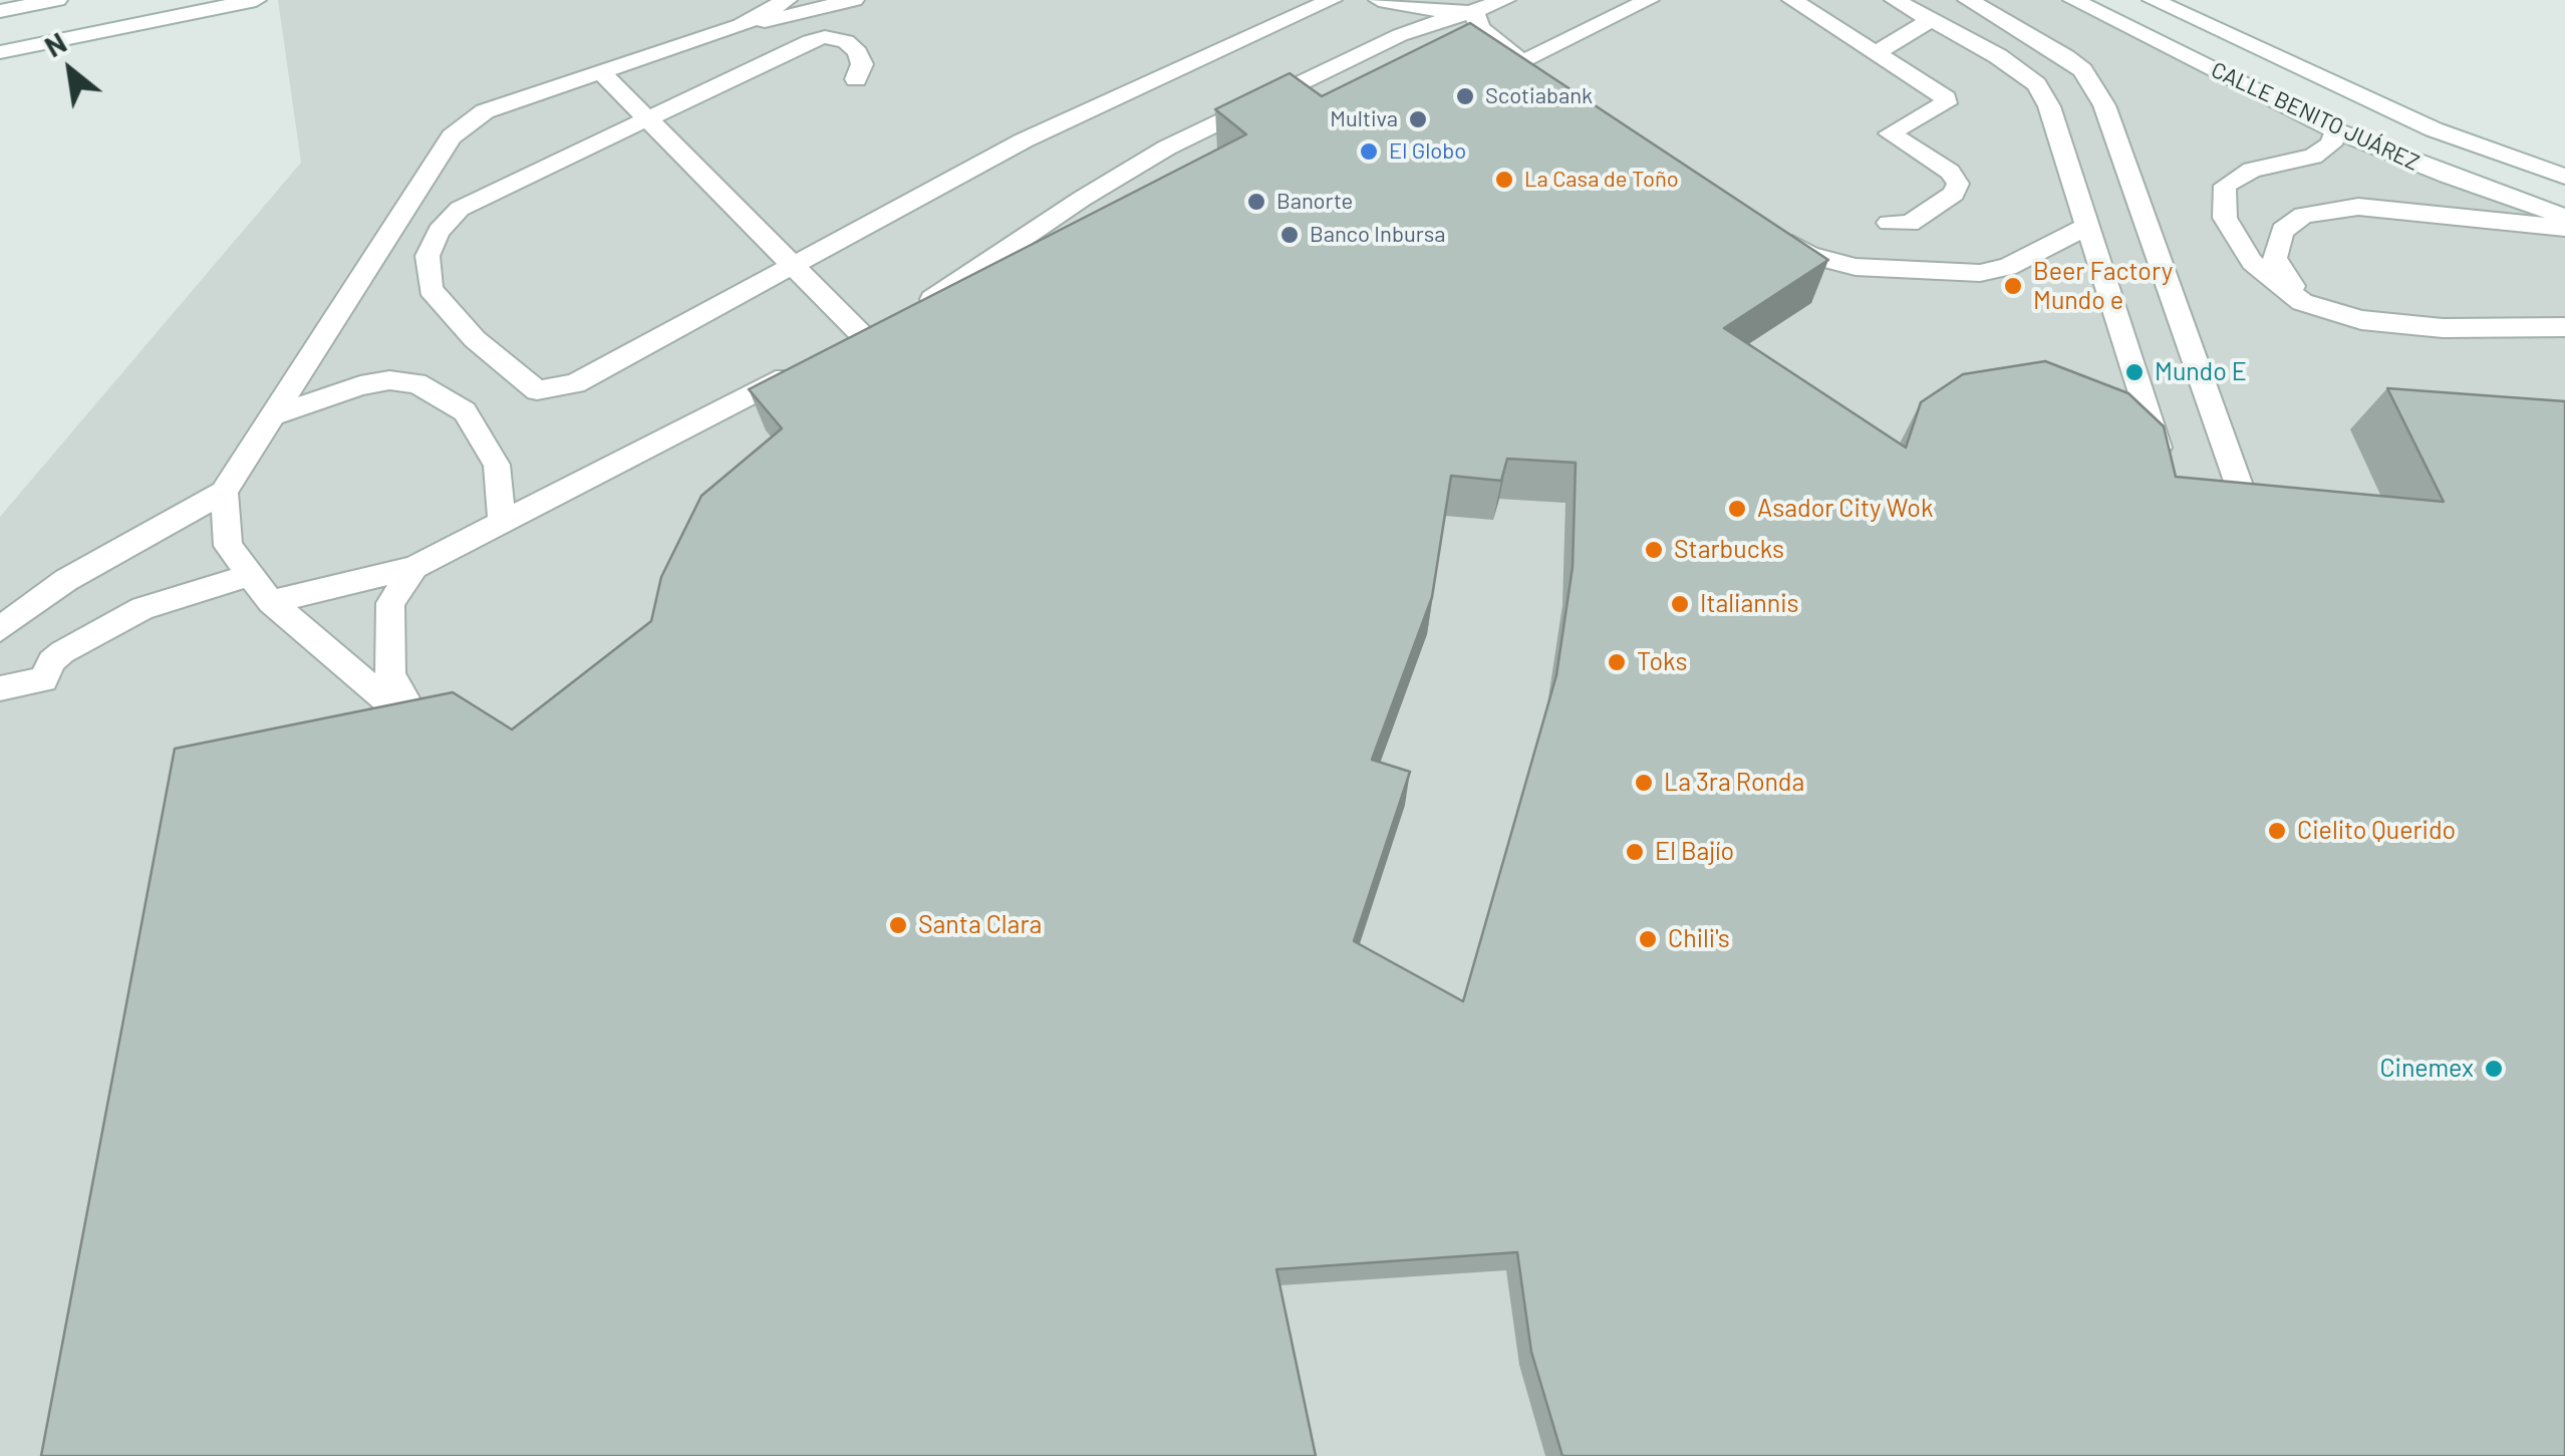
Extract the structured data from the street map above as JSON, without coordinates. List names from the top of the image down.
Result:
{
  "streets": {
    "main road": ["CALLE BENITO JUÁREZ"]
  },
  "places": [
    "Scotiabank",
    "Multiva",
    "El Globo",
    "La Casa de Toño",
    "Banorte",
    "Banco Inbursa",
    "Beer Factory Mundo e",
    "Mundo E",
    "Asador City Wok",
    "Starbucks",
    "Italiannis",
    "Toks",
    "La 3ra Ronda",
    "Cielito Querido",
    "El Bajío",
    "Santa Clara",
    "Chili's",
    "Cinemex"
  ],
  "north": "top left"
}
